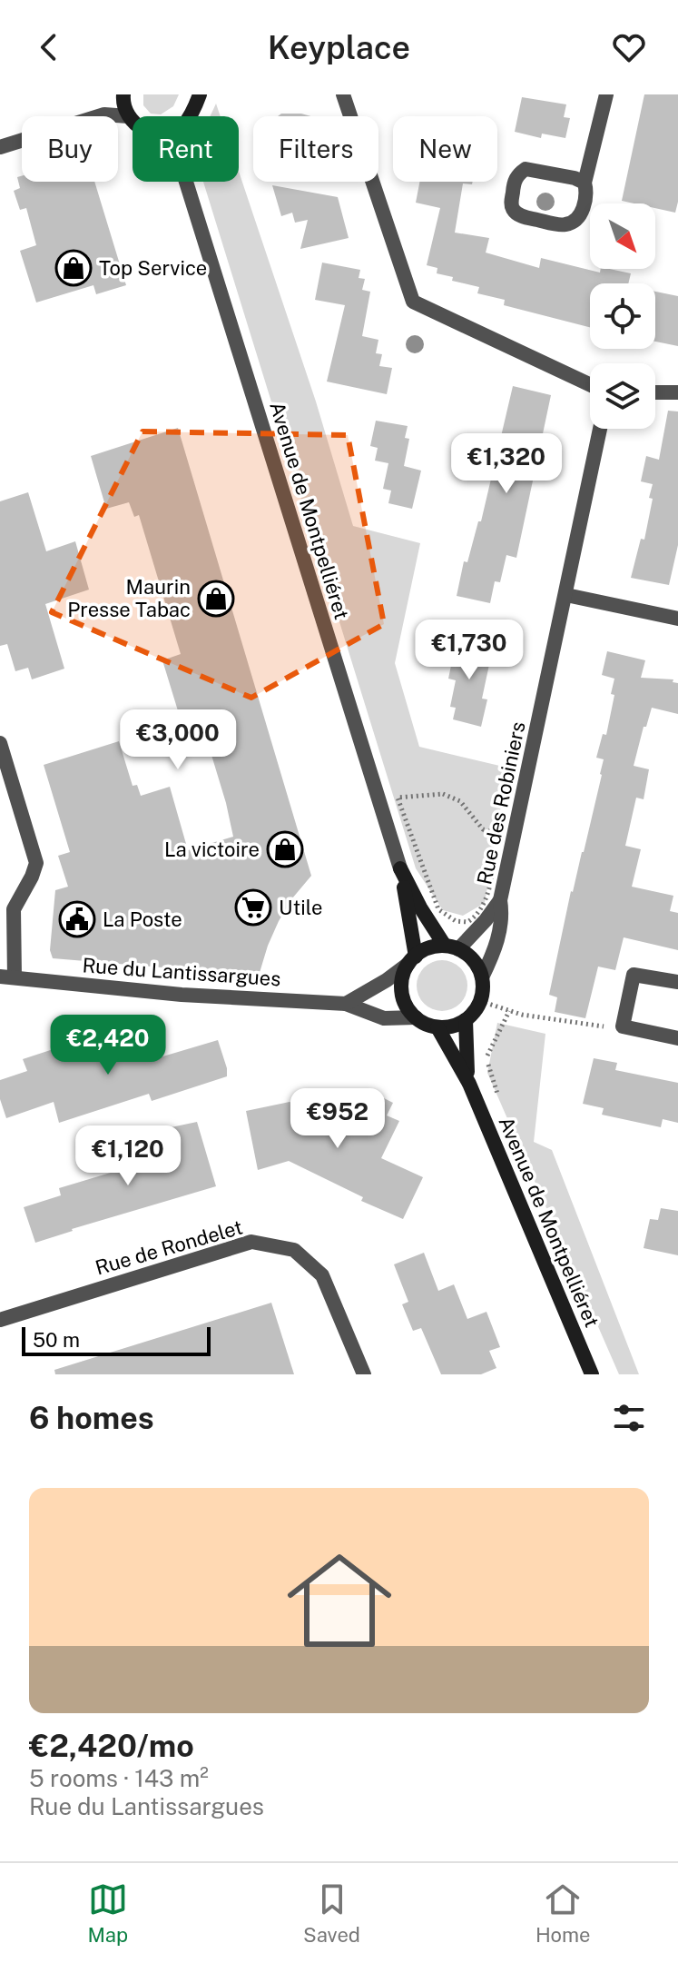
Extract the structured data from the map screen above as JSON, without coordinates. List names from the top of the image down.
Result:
{
  "streets": {
    "street": [
      "Avenue de Montpelliéret",
      "Rue des Robiniers",
      "Rue du Lantissargues",
      "Rue de Rondelet"
    ]
  },
  "crossings": [
    ["Avenue de Montpelliéret", "Rue des Robiniers"],
    ["Avenue de Montpelliéret", "Rue du Lantissargues"],
    ["Rue des Robiniers", "Rue du Lantissargues"]
  ],
  "places": {
    "shop": ["Top Service", "Maurin Presse Tabac", "La victoire"],
    "supermarket": ["Utile"],
    "public building": ["La Poste"]
  },
  "scale_bar": "50 m",
  "north": "bottom right",
  "page": {
    "header": "Keyplace",
    "chip": [
      "Buy",
      "Rent",
      "Filters",
      "New"
    ],
    "price": [
      "€1,320",
      "€1,730",
      "€3,000",
      "€2,420",
      "€952",
      "€1,120"
    ],
    "scale": "50 m",
    "heading": "6 homes",
    "list": [
      {
        "name": "€2,420/mo",
        "note": "5 rooms · 143 m² · Rue du Lantissargues"
      }
    ],
    "tabs": ["Map", "Saved", "Home"]
  }
}
